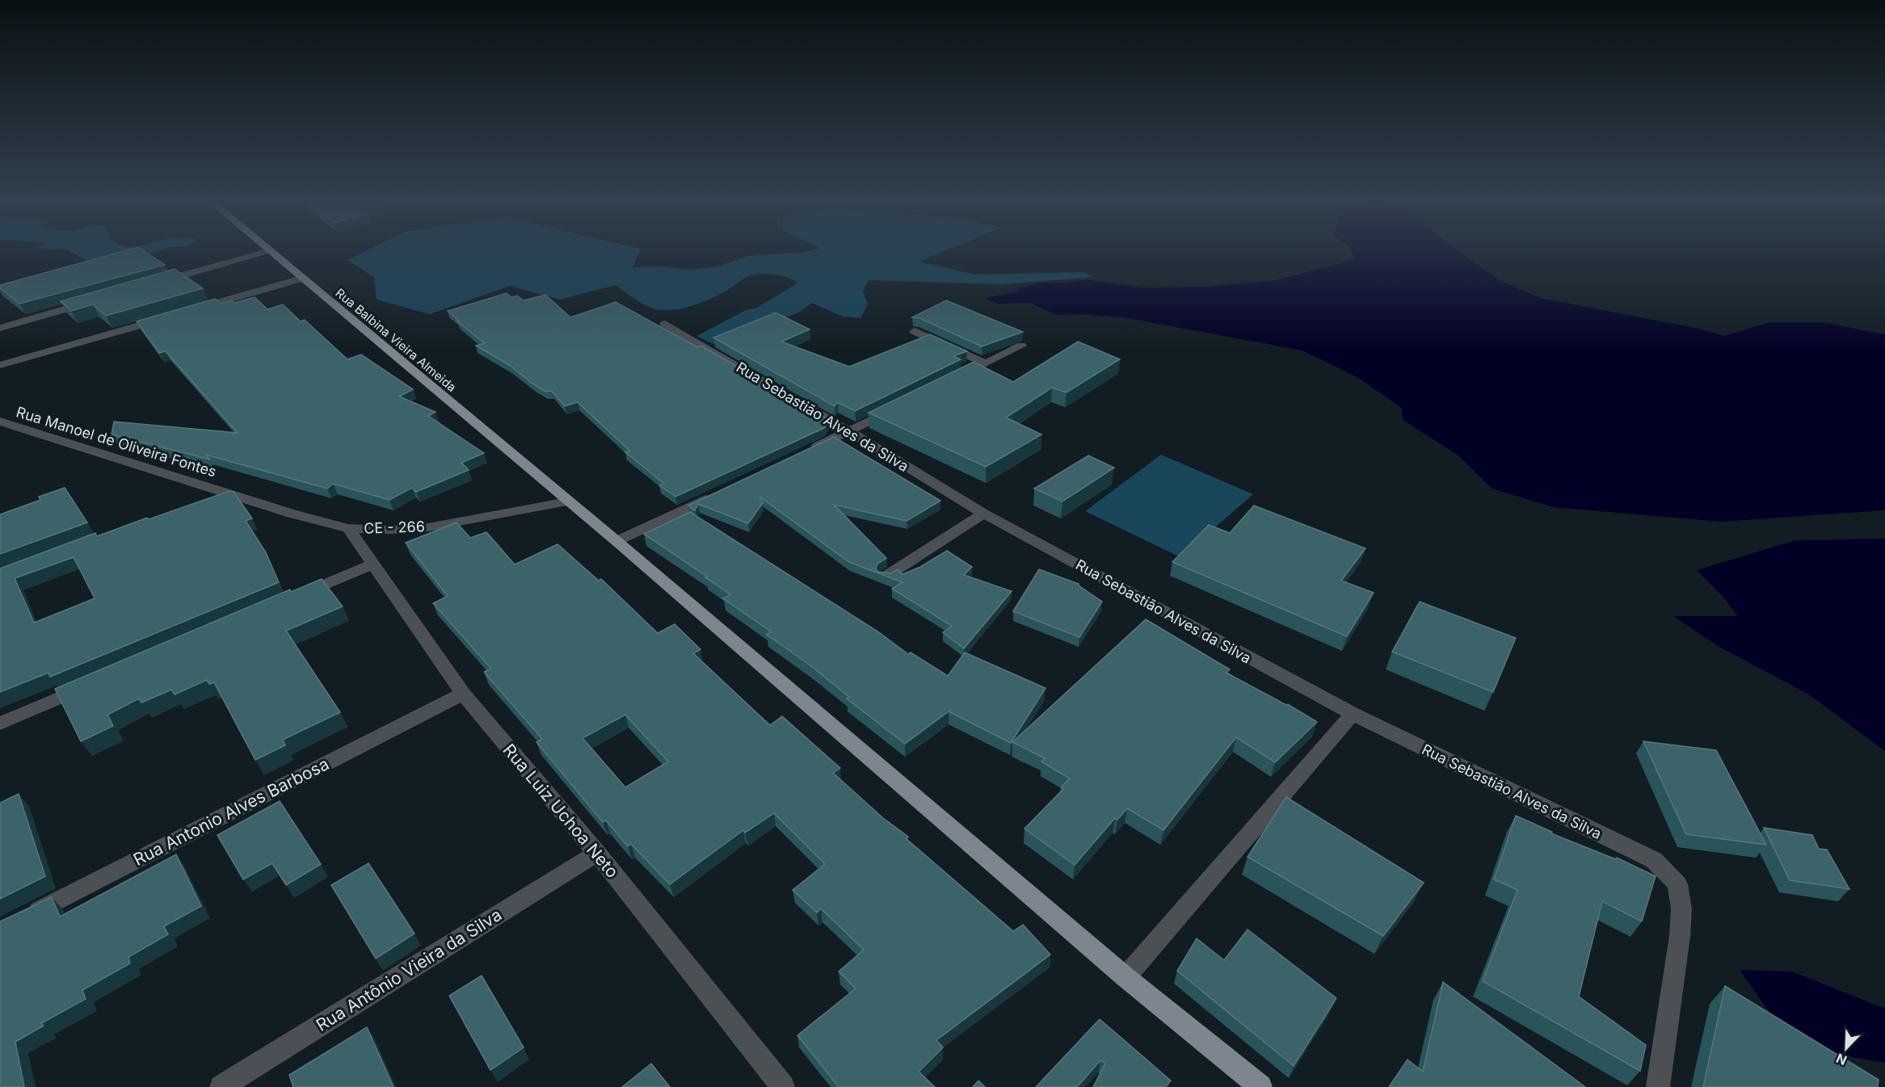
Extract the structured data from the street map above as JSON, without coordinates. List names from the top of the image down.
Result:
{
  "streets": {
    "main road": ["Rua Balbina Vieira Almeida"],
    "street": [
      "Rua Sebastião Alves da Silva",
      "Rua Manoel de Oliveira Fontes",
      "CE - 266",
      "Rua Luiz Uchoa Neto",
      "Rua Antonio Alves Barbosa",
      "Rua Antônio Vieira da Silva"
    ]
  },
  "crossings": [
    ["Rua Balbina Vieira Almeida", "CE - 266"],
    ["Rua Manoel de Oliveira Fontes", "CE - 266"],
    ["CE - 266", "Rua Luiz Uchoa Neto"],
    ["Rua Luiz Uchoa Neto", "Rua Antonio Alves Barbosa"],
    ["Rua Luiz Uchoa Neto", "Rua Antônio Vieira da Silva"]
  ],
  "north": "bottom left"
}
